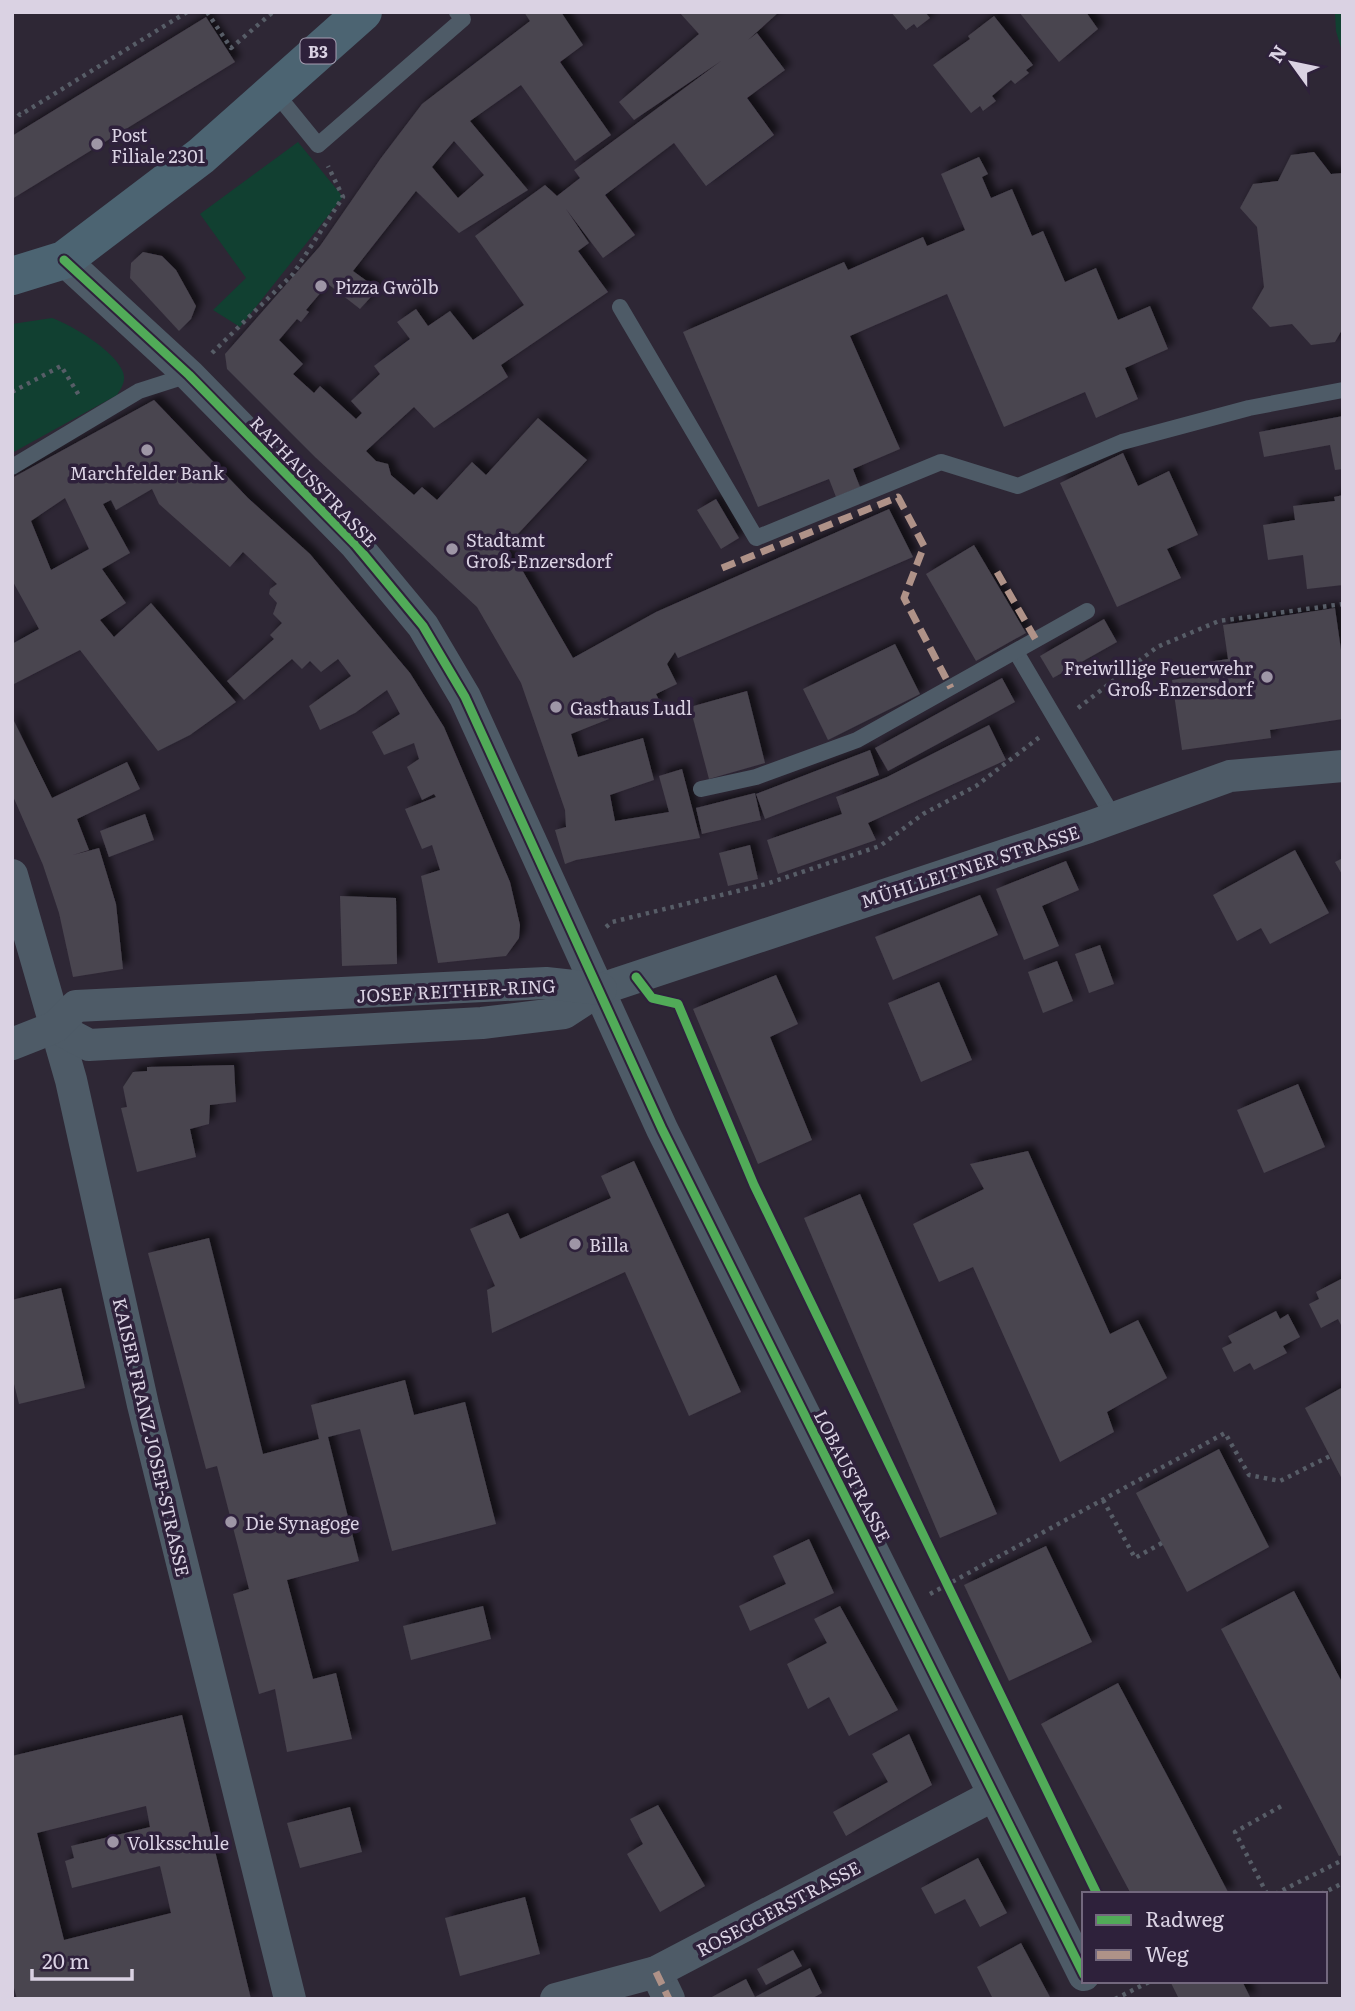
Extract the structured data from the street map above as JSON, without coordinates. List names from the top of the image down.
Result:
{
  "streets": {
    "main road": ["B3"],
    "street": [
      "RATHAUSSTRASSE",
      "MÜHLLEITNER STRASSE",
      "JOSEF REITHER-RING",
      "KAISER FRANZ JOSEF-STRASSE",
      "LOBAUSTRASSE",
      "ROSEGGERSTRASSE"
    ]
  },
  "crossings": [
    ["B3", "RATHAUSSTRASSE"],
    ["RATHAUSSTRASSE", "MÜHLLEITNER STRASSE"],
    ["RATHAUSSTRASSE", "JOSEF REITHER-RING"],
    ["RATHAUSSTRASSE", "LOBAUSTRASSE"],
    ["MÜHLLEITNER STRASSE", "JOSEF REITHER-RING"],
    ["MÜHLLEITNER STRASSE", "LOBAUSTRASSE"],
    ["JOSEF REITHER-RING", "KAISER FRANZ JOSEF-STRASSE"],
    ["JOSEF REITHER-RING", "LOBAUSTRASSE"],
    ["LOBAUSTRASSE", "ROSEGGERSTRASSE"]
  ],
  "places": [
    "Post Filiale 2301",
    "Pizza Gwölb",
    "Marchfelder Bank",
    "Stadtamt Groß-Enzersdorf",
    "Freiwillige Feuerwehr Groß-Enzersdorf",
    "Gasthaus Ludl",
    "Billa",
    "Die Synagoge",
    "Volksschule"
  ],
  "legend": ["Radweg", "Weg"],
  "scale_bar": "20 m",
  "north": "top left"
}
